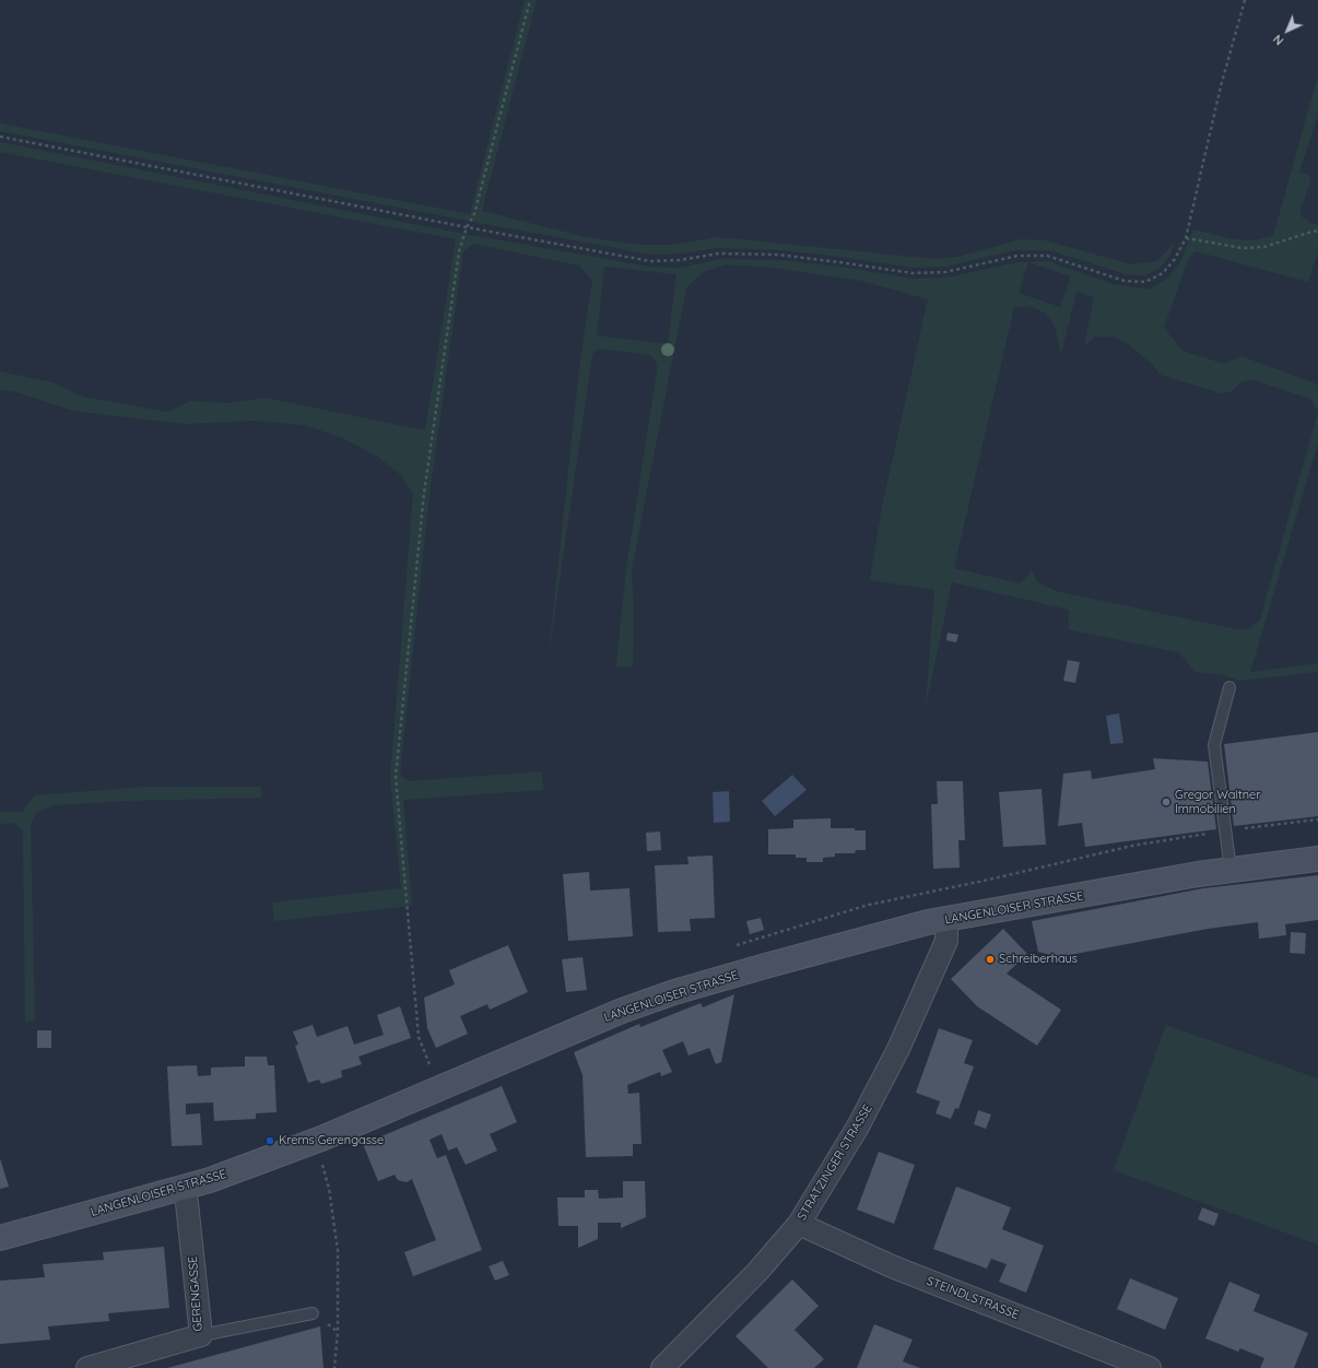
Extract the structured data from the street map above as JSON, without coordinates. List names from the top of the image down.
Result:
{
  "streets": {
    "street": [
      "LANGENLOISER STRASSE",
      "STRATZINGER STRASSE",
      "GERENGASSE",
      "STEINDLSTRASSE"
    ]
  },
  "crossings": [
    ["LANGENLOISER STRASSE", "STRATZINGER STRASSE"],
    ["LANGENLOISER STRASSE", "GERENGASSE"],
    ["STRATZINGER STRASSE", "STEINDLSTRASSE"]
  ],
  "places": ["Gregor Waltner Immobilien", "Schreiberhaus", "Krems Gerengasse"],
  "north": "bottom left"
}
